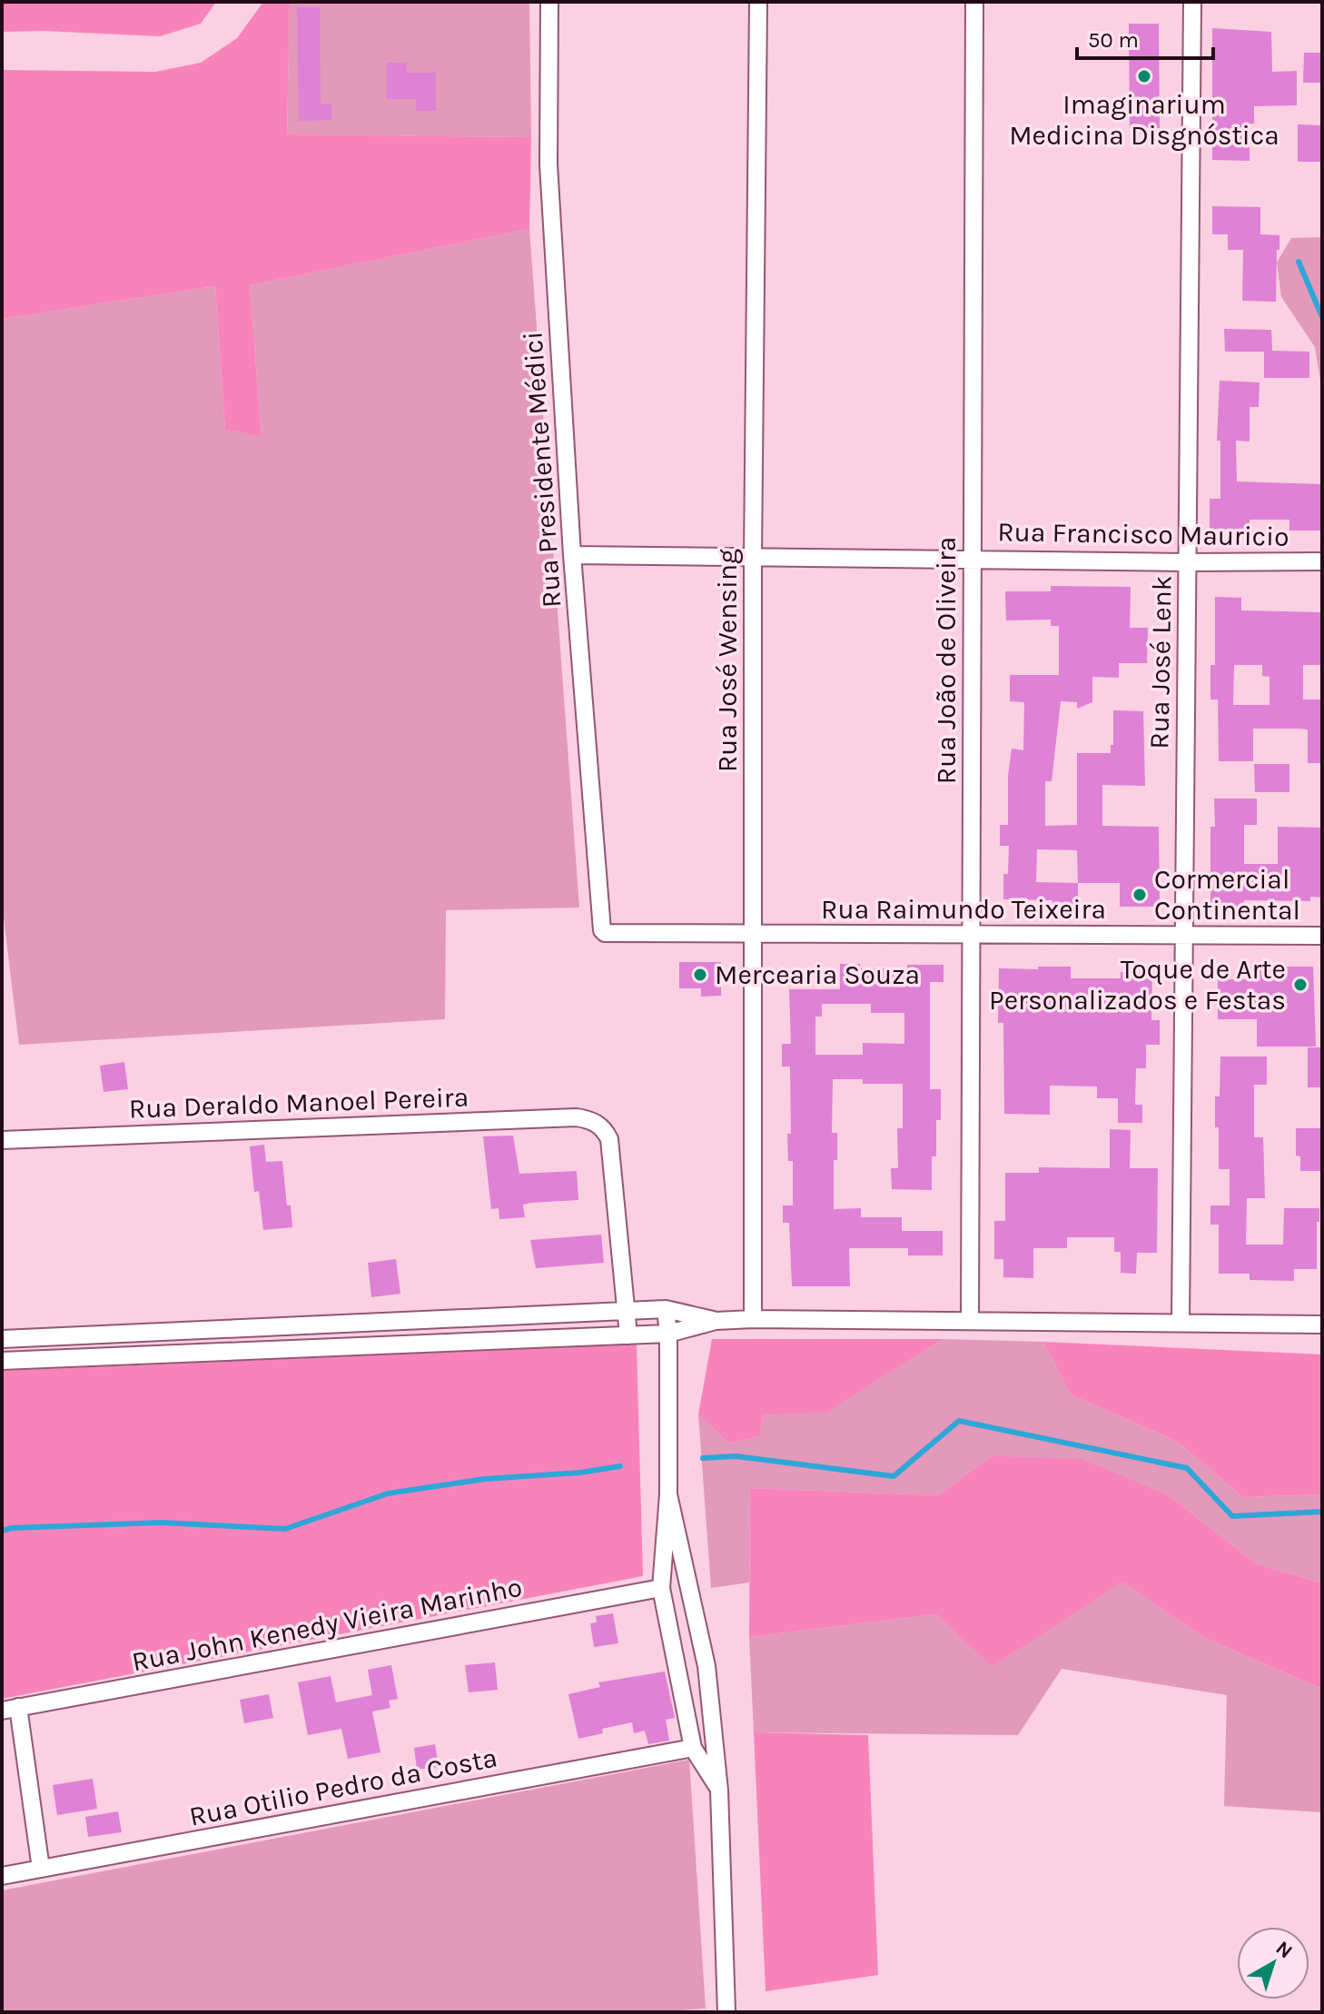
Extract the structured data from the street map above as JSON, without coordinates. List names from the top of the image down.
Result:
{
  "streets": {
    "street": [
      "Rua Presidente Médici",
      "Rua Francisco Mauricio",
      "Rua José Wensing",
      "Rua João de Oliveira",
      "Rua José Lenk",
      "Rua Raimundo Teixeira",
      "Rua Deraldo Manoel Pereira",
      "Rua John Kenedy Vieira Marinho",
      "Rua Otilio Pedro da Costa"
    ]
  },
  "crossings": [
    ["Rua Presidente Médici", "Rua Francisco Mauricio"],
    ["Rua Presidente Médici", "Rua Raimundo Teixeira"],
    ["Rua Francisco Mauricio", "Rua José Wensing"],
    ["Rua Francisco Mauricio", "Rua João de Oliveira"],
    ["Rua Francisco Mauricio", "Rua José Lenk"],
    ["Rua José Wensing", "Rua Raimundo Teixeira"],
    ["Rua João de Oliveira", "Rua Raimundo Teixeira"],
    ["Rua José Lenk", "Rua Raimundo Teixeira"]
  ],
  "places": [
    "Imaginarium Medicina Disgnóstica",
    "Cormercial Continental",
    "Mercearia Souza",
    "Toque de Arte Personalizados e Festas"
  ],
  "scale_bar": "50 m",
  "north": "top right"
}
